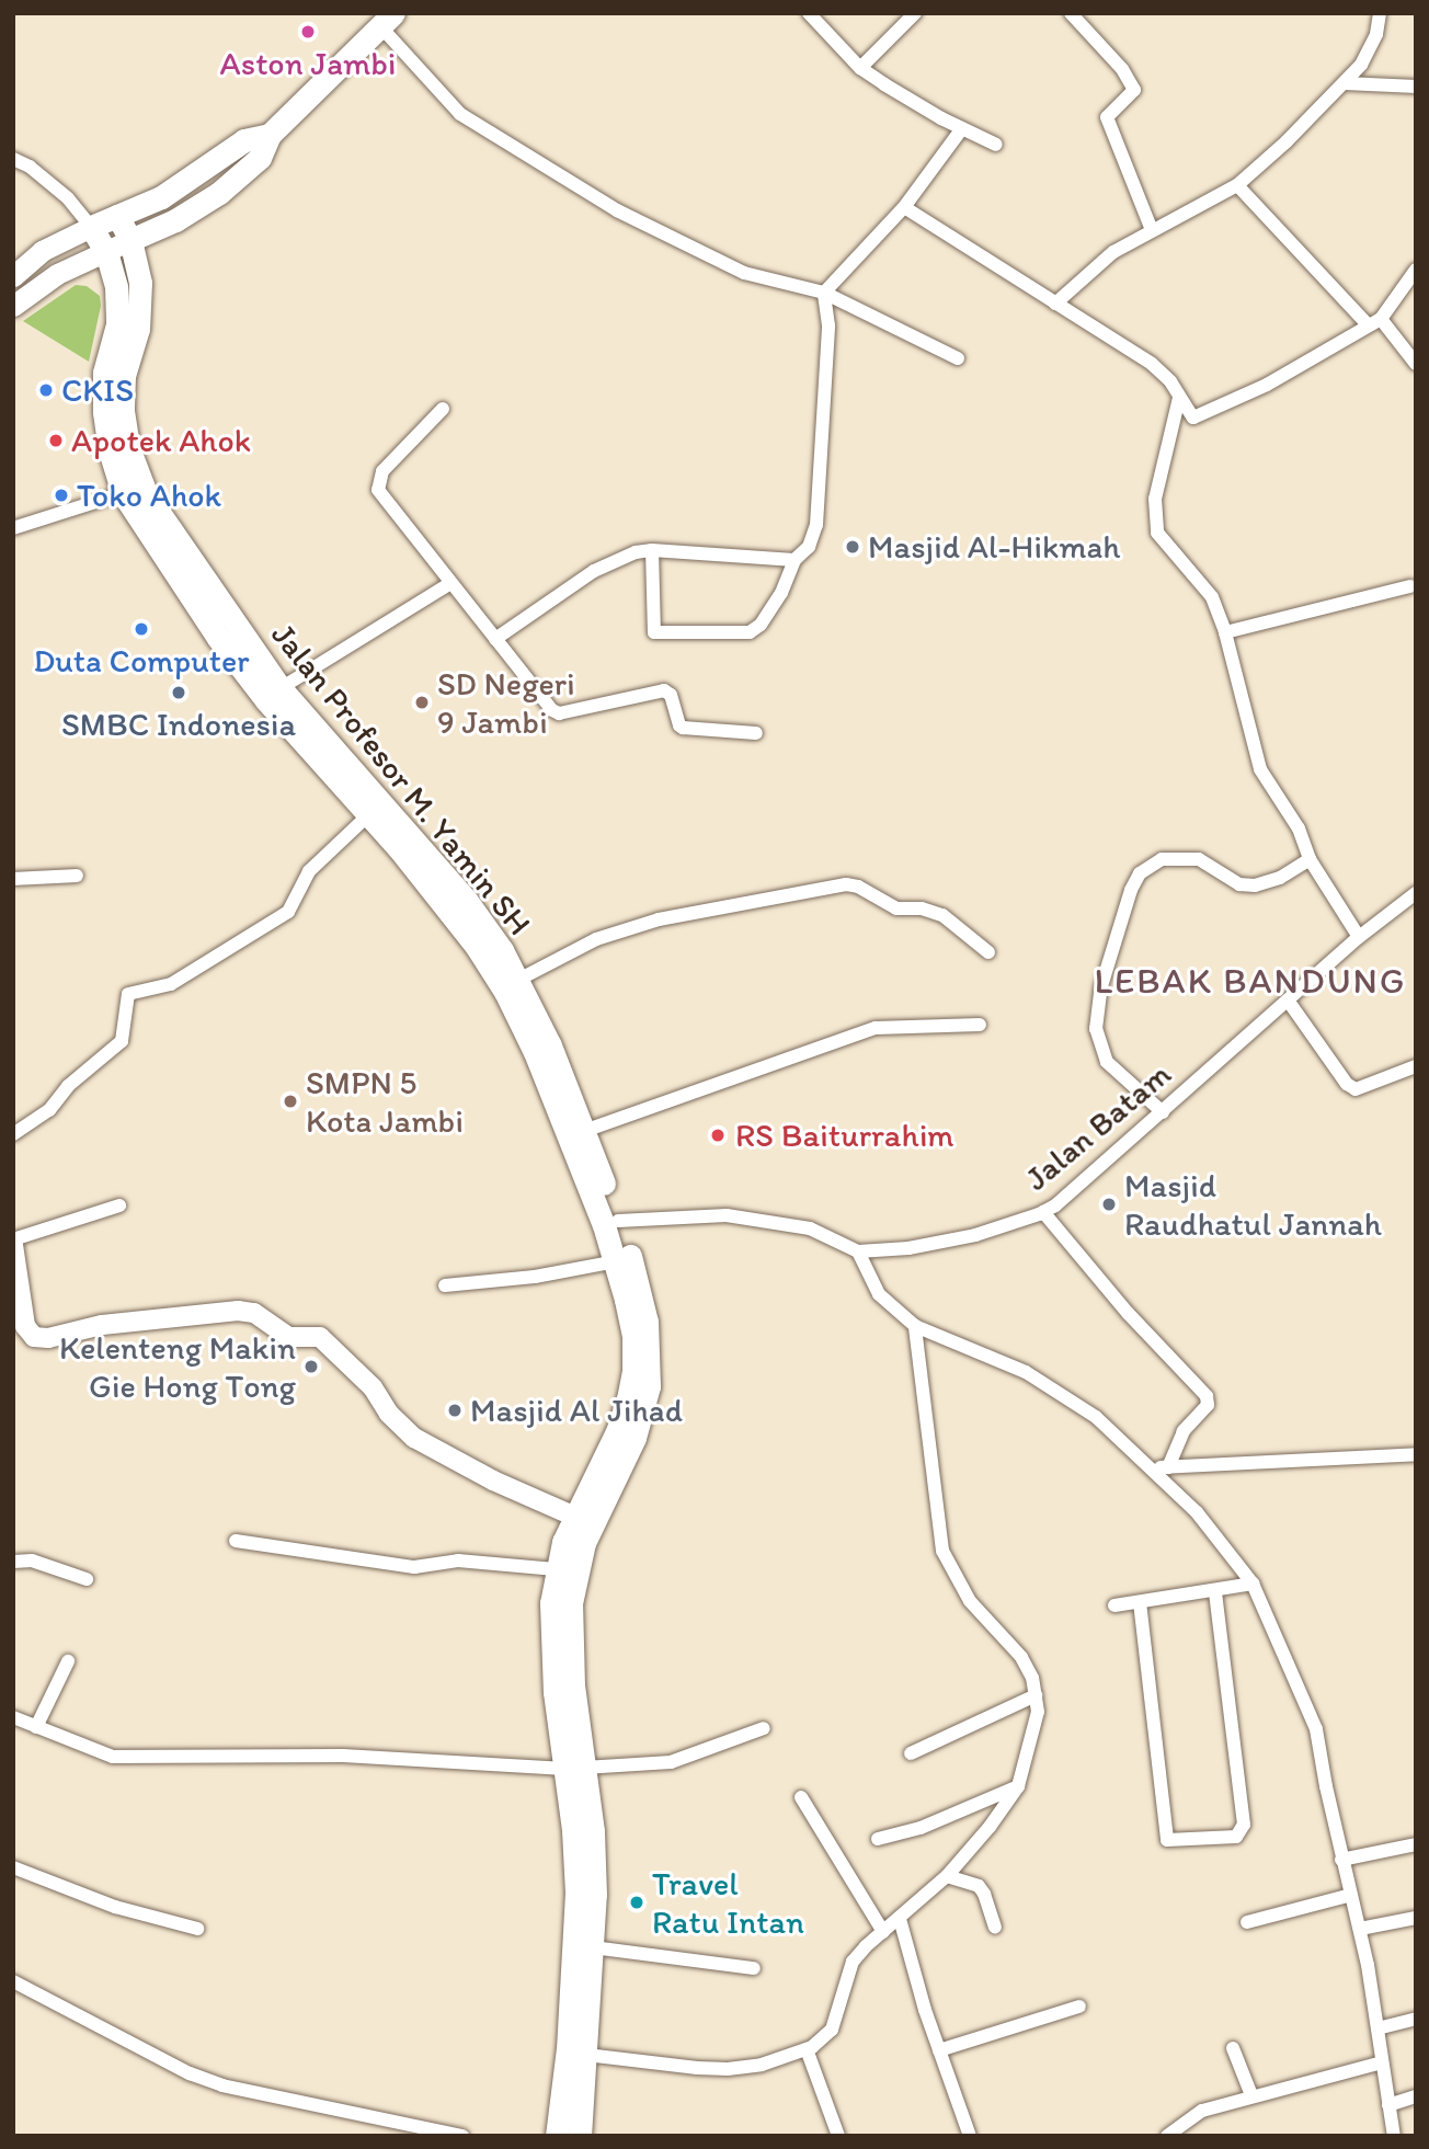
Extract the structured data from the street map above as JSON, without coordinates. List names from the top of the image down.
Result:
{
  "streets": {
    "highway": ["Jalan Profesor M. Yamin SH"],
    "street": ["Jalan Batam"]
  },
  "crossings": [
    ["Jalan Profesor M. Yamin SH", "Jalan Batam"]
  ],
  "districts": ["LEBAK BANDUNG"],
  "places": [
    "Aston Jambi",
    "CKIS",
    "Apotek Ahok",
    "Toko Ahok",
    "Masjid Al-Hikmah",
    "Duta Computer",
    "SMBC Indonesia",
    "SD Negeri 9 Jambi",
    "SMPN 5 Kota Jambi",
    "RS Baiturrahim",
    "Masjid Raudhatul Jannah",
    "Kelenteng Makin Gie Hong Tong",
    "Masjid Al Jihad",
    "Travel Ratu Intan"
  ]
}
